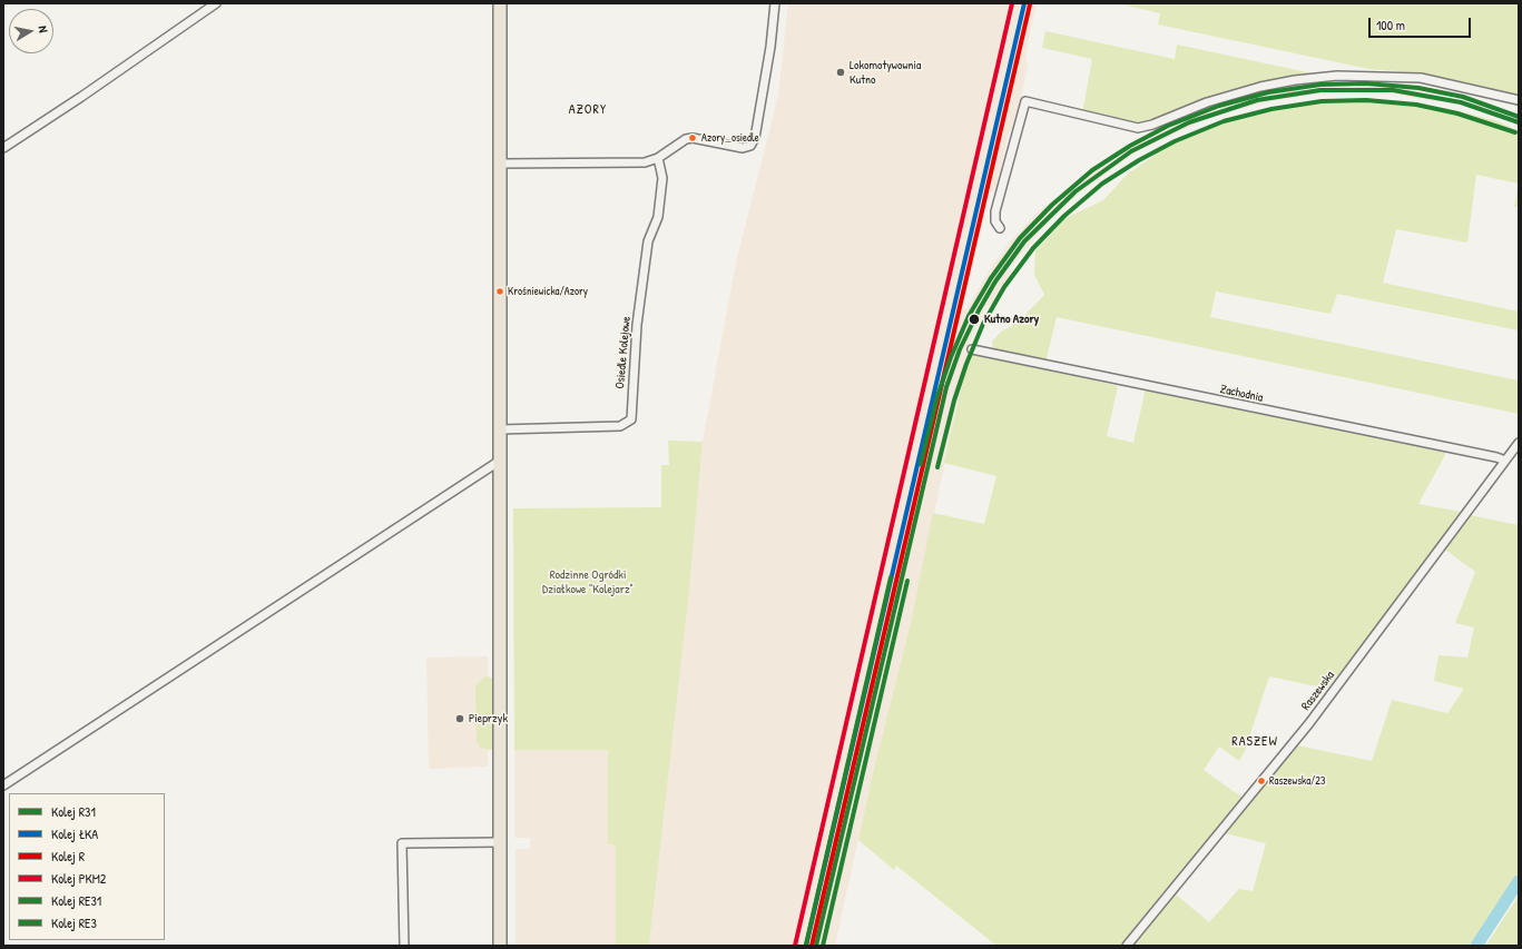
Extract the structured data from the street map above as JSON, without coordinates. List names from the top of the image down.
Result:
{
  "streets": {
    "street": ["Osiedle Kolejowe", "Zachodnia", "Raszewska"]
  },
  "crossings": [
    ["Zachodnia", "Raszewska"]
  ],
  "districts": ["AZORY", "RASZEW"],
  "parks": ["Rodzinne Ogródki Działkowe \"Kolejarz\""],
  "places": [
    "Lokomotywownia Kutno",
    "Azory_osiedle",
    "Krośniewicka/Azory",
    "Kutno Azory",
    "Pieprzyk",
    "Raszewska/23"
  ],
  "lines": [
    "rail line ŁKA",
    "rail line PKM2",
    "rail line R",
    "rail line RE31",
    "rail line R31",
    "rail line RE3"
  ],
  "legend": [
    "Kolej R31",
    "Kolej ŁKA",
    "Kolej R",
    "Kolej PKM2",
    "Kolej RE31",
    "Kolej RE3"
  ],
  "scale_bar": "100 m",
  "north": "right"
}
